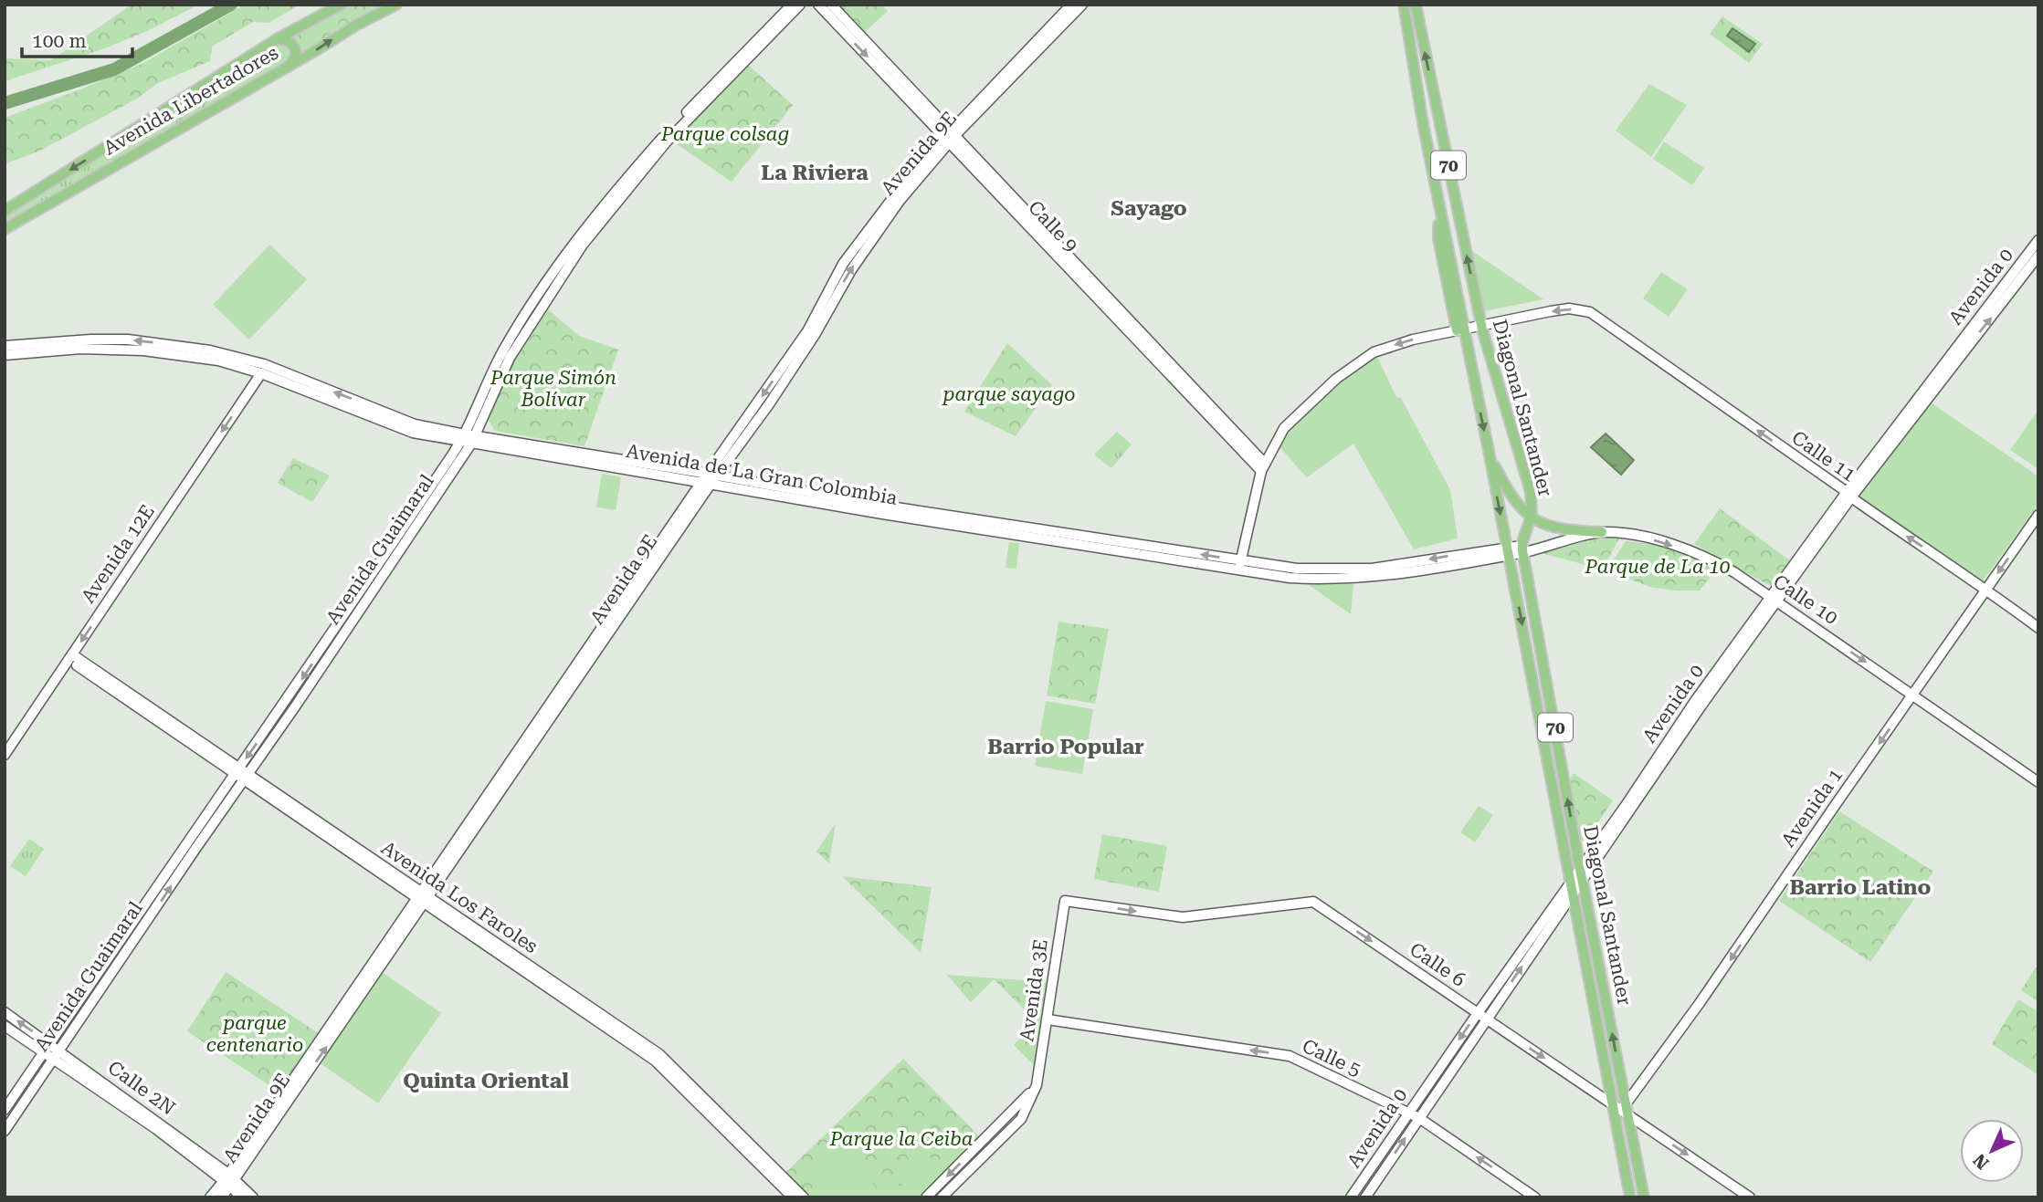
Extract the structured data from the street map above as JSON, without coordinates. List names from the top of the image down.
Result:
{
  "streets": {
    "main road": ["Avenida Libertadores", "70", "Diagonal Santander"],
    "street": [
      "Avenida 9E",
      "Calle 9",
      "Avenida 0",
      "Calle 11",
      "Avenida de La Gran Colombia",
      "Avenida Guaimaral",
      "Avenida 12E",
      "Calle 10",
      "Avenida 1",
      "Avenida Los Faroles",
      "Calle 6",
      "Avenida 3E",
      "Calle 5",
      "Calle 2N"
    ]
  },
  "crossings": [
    ["Avenida 9E", "Calle 9"],
    ["Avenida 9E", "Avenida de La Gran Colombia"],
    ["Avenida 9E", "Avenida Los Faroles"],
    ["Avenida 9E", "Calle 2N"],
    ["Avenida 0", "Diagonal Santander"],
    ["Avenida 0", "Calle 11"],
    ["Avenida 0", "Calle 10"],
    ["Avenida 0", "Calle 6"],
    ["Avenida 0", "Calle 5"],
    ["Diagonal Santander", "Calle 11"],
    ["Diagonal Santander", "Avenida de La Gran Colombia"],
    ["Diagonal Santander", "Calle 10"],
    ["Diagonal Santander", "Avenida 1"],
    ["Diagonal Santander", "Calle 6"],
    ["Calle 11", "Avenida 1"],
    ["Avenida de La Gran Colombia", "Avenida Guaimaral"],
    ["Avenida de La Gran Colombia", "Avenida 12E"],
    ["Avenida de La Gran Colombia", "Calle 10"],
    ["Avenida Guaimaral", "Avenida Los Faroles"],
    ["Avenida Guaimaral", "Calle 2N"],
    ["Avenida 12E", "Avenida Los Faroles"],
    ["Calle 10", "Avenida 1"],
    ["Avenida 1", "Calle 6"],
    ["Calle 6", "Avenida 3E"],
    ["Avenida 3E", "Calle 5"]
  ],
  "one_way": [
    "Calle 11",
    "Avenida 12E",
    "Calle 10",
    "Avenida 1",
    "Calle 6",
    "Calle 5"
  ],
  "districts": [
    "La Riviera",
    "Sayago",
    "Barrio Popular",
    "Barrio Latino",
    "Quinta Oriental"
  ],
  "parks": [
    "Parque colsag",
    "Parque Simón Bolívar",
    "parque sayago",
    "Parque de La 10",
    "parque centenario",
    "Parque la Ceiba"
  ],
  "scale_bar": "100 m",
  "north": "bottom left"
}
